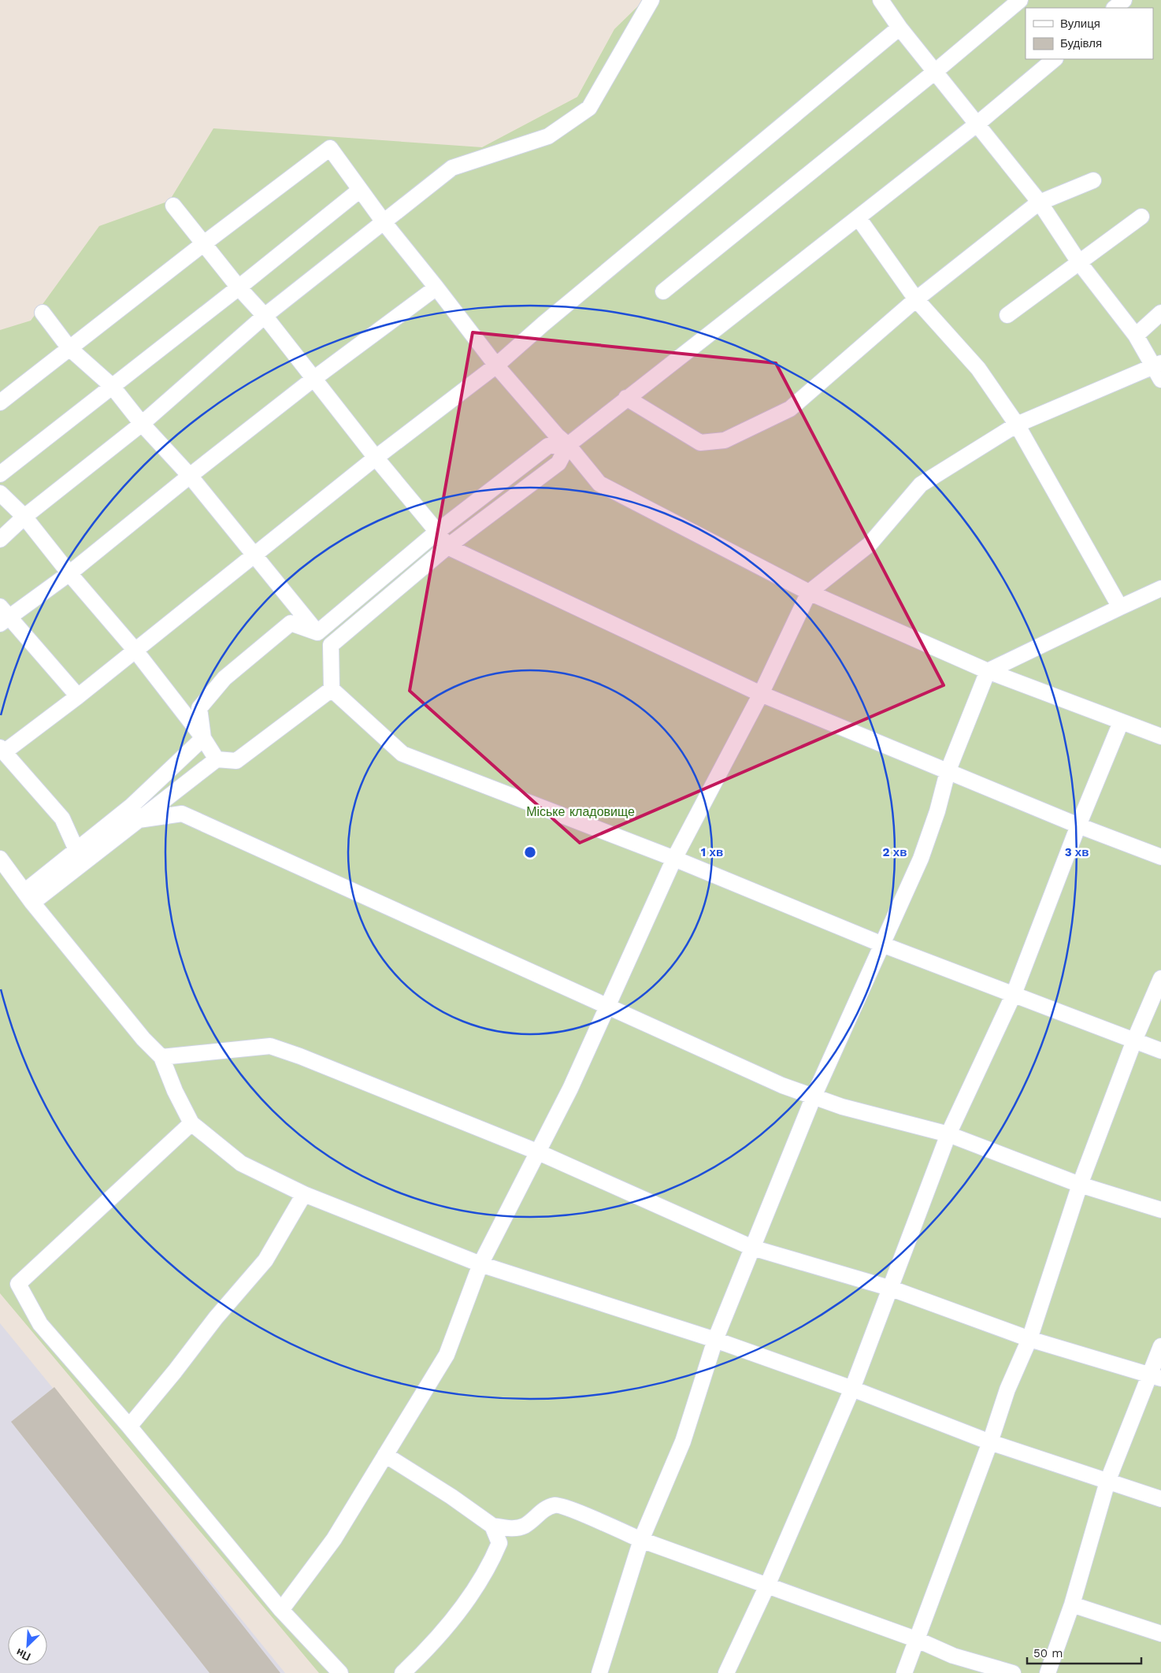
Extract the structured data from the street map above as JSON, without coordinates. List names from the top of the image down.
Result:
{
  "parks": ["Міське кладовище"],
  "legend": ["Вулиця", "Будівля"],
  "scale_bar": "50 m",
  "north": "bottom left",
  "rings": ["1 хв", "2 хв", "3 хв"]
}
